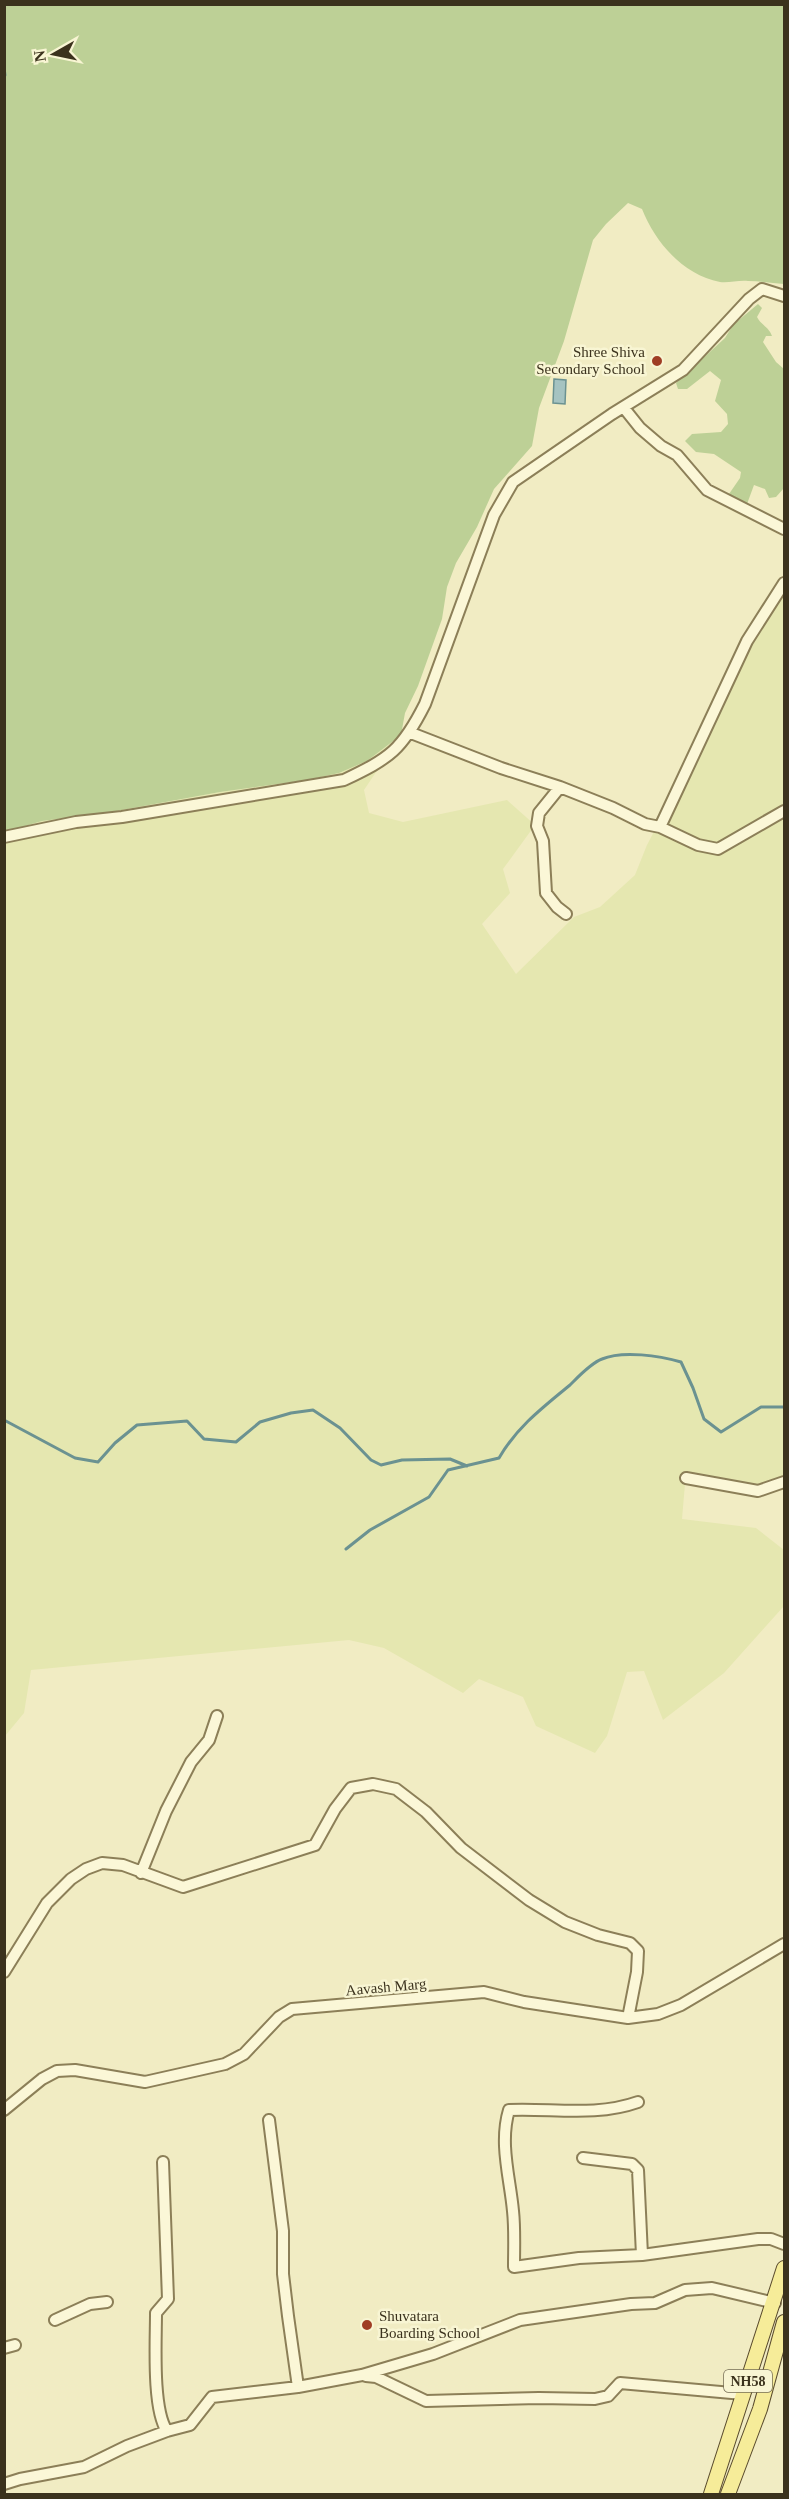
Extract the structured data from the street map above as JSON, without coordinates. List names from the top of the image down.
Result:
{
  "streets": {
    "main road": ["NH58"],
    "street": ["Aavash Marg"]
  },
  "places": ["Shree Shiva Secondary School", "Shuvatara Boarding School"],
  "north": "left"
}
